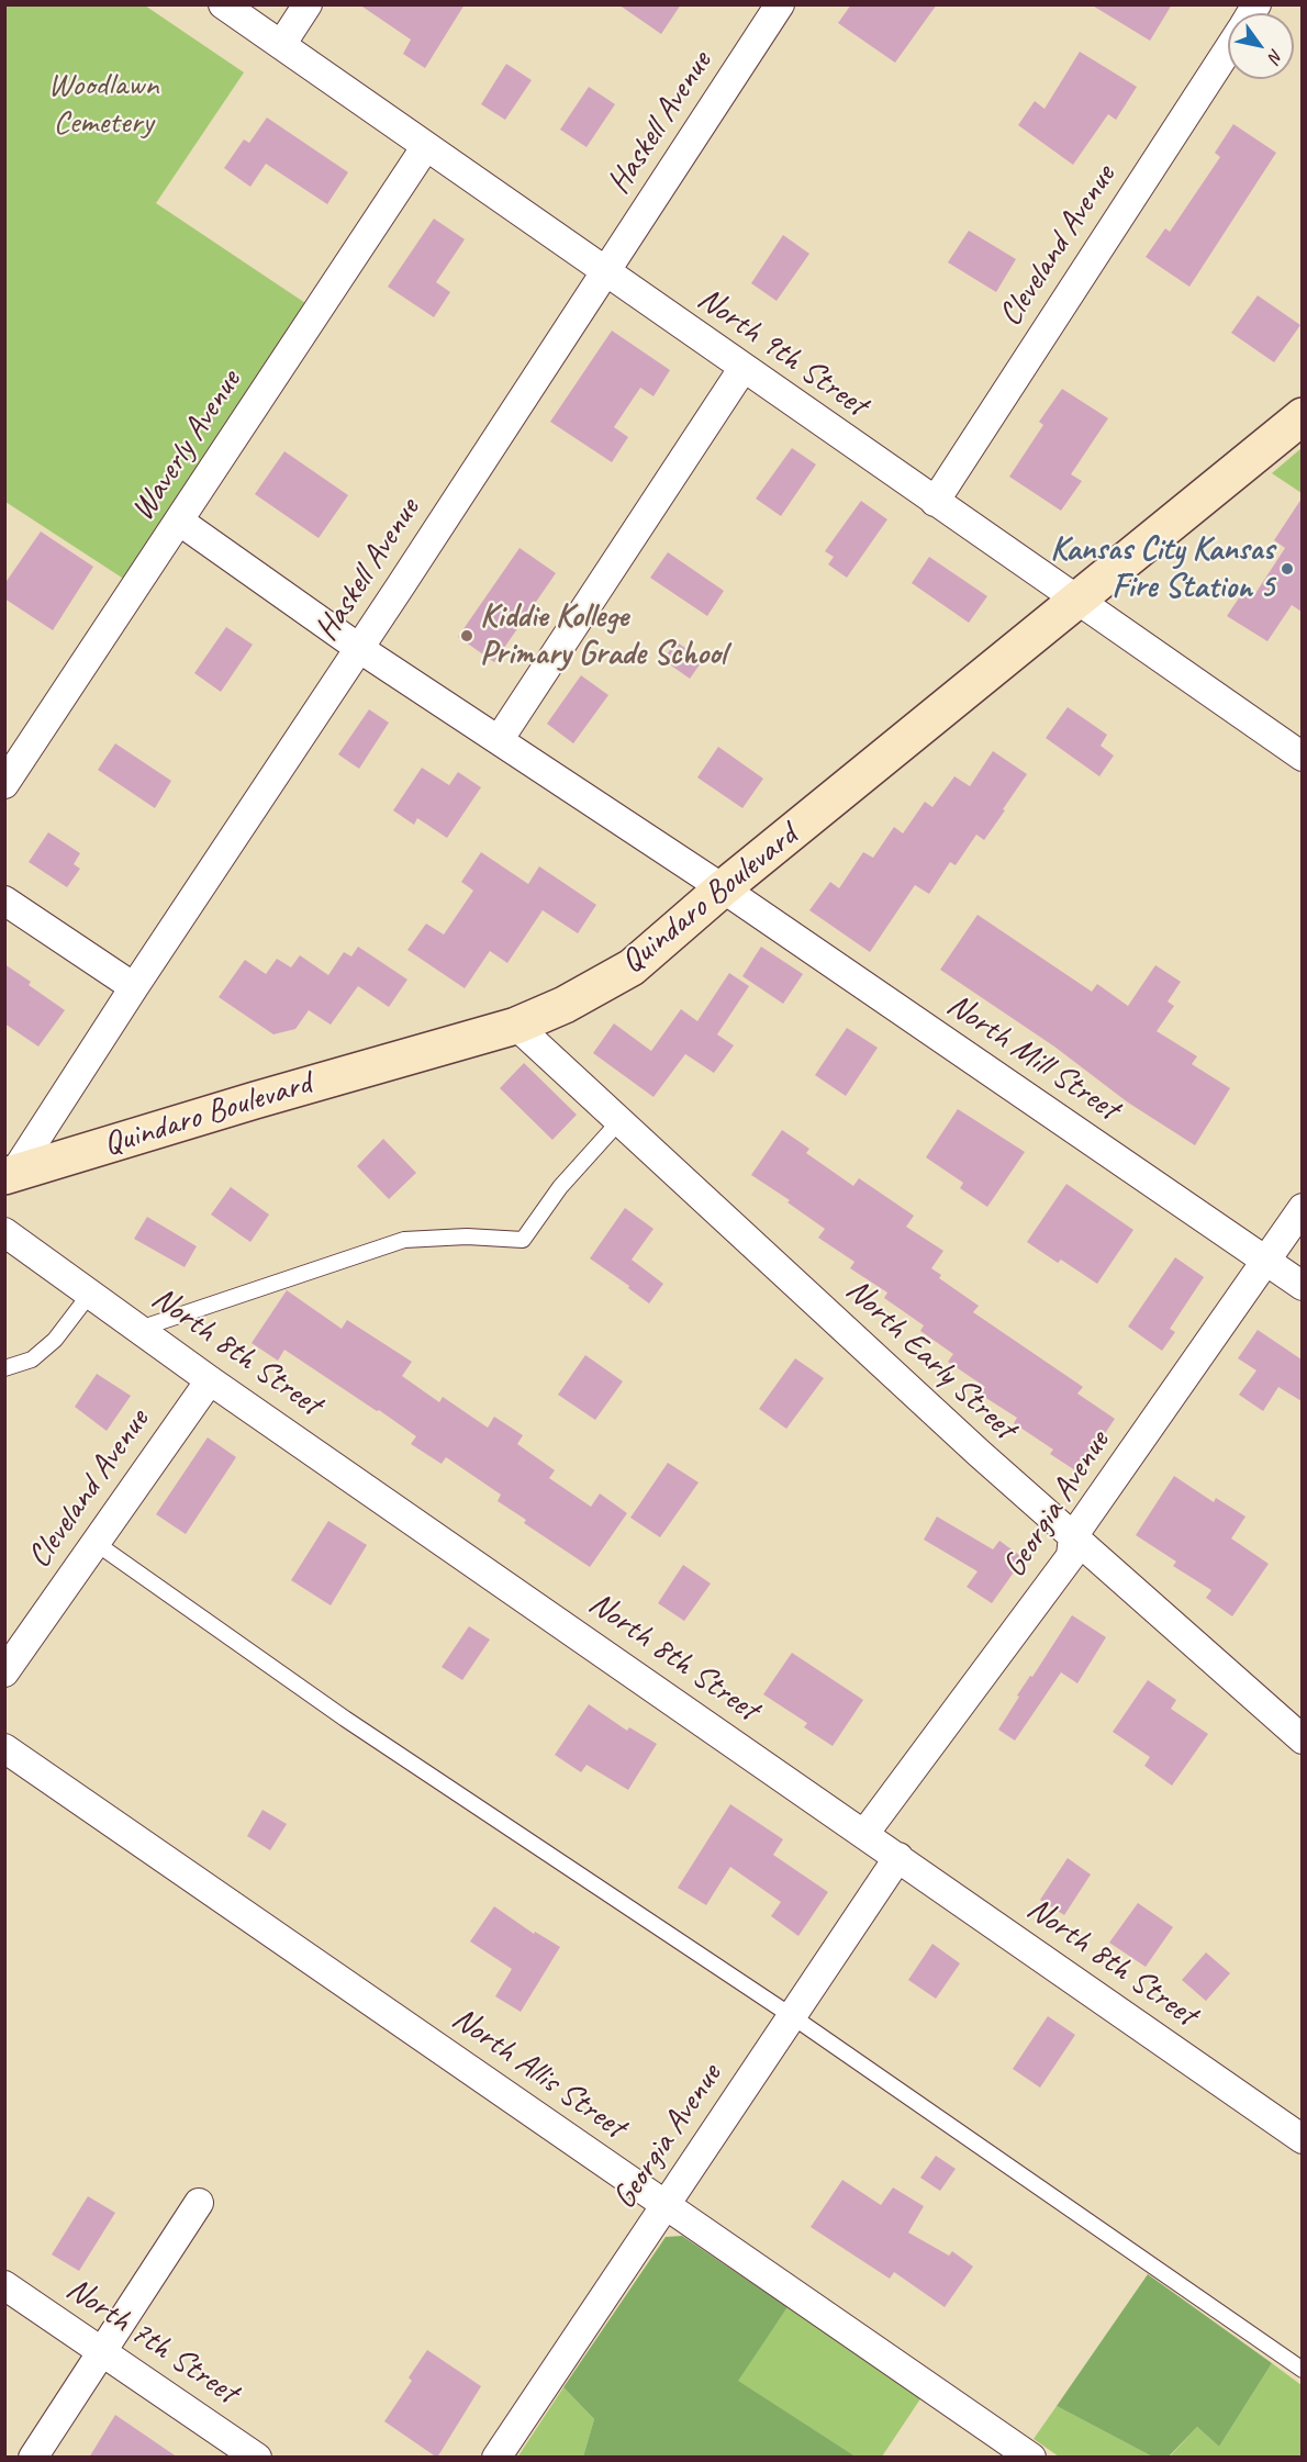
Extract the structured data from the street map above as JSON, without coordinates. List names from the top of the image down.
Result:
{
  "streets": {
    "main road": ["Quindaro Boulevard"],
    "street": [
      "Haskell Avenue",
      "Cleveland Avenue",
      "North 9th Street",
      "Waverly Avenue",
      "North Mill Street",
      "North 8th Street",
      "North Early Street",
      "Georgia Avenue",
      "North Allis Street",
      "North 7th Street"
    ]
  },
  "crossings": [
    ["Haskell Avenue", "North 9th Street"],
    ["Haskell Avenue", "Quindaro Boulevard"],
    ["Haskell Avenue", "North Mill Street"],
    ["Cleveland Avenue", "North 9th Street"],
    ["Cleveland Avenue", "North 8th Street"],
    ["North 9th Street", "Waverly Avenue"],
    ["North 9th Street", "Quindaro Boulevard"],
    ["Waverly Avenue", "North Mill Street"],
    ["Quindaro Boulevard", "North Mill Street"],
    ["Quindaro Boulevard", "North Early Street"],
    ["North Mill Street", "Georgia Avenue"],
    ["North 8th Street", "Georgia Avenue"],
    ["North Early Street", "Georgia Avenue"],
    ["Georgia Avenue", "North Allis Street"]
  ],
  "parks": ["Woodlawn Cemetery"],
  "places": ["Kansas City Kansas Fire Station 5", "Kiddie Kollege Primary Grade School"],
  "north": "bottom right"
}
